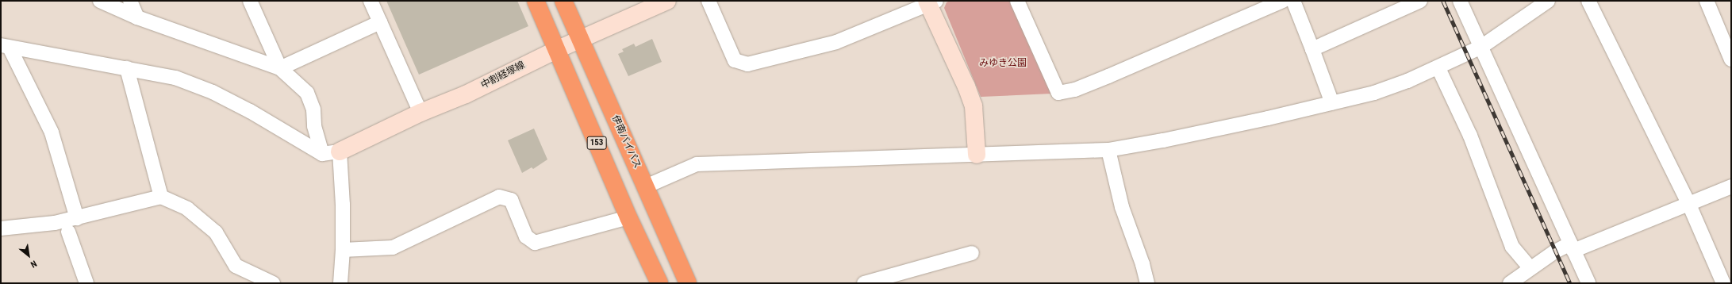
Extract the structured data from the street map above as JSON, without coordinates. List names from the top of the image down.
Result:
{
  "streets": {
    "highway": ["伊南バイパス", "153"],
    "street": ["中割経塚線"]
  },
  "crossings": [
    ["中割経塚線", "伊南バイパス"],
    ["中割経塚線", "153"]
  ],
  "parks": ["みゆき公園"],
  "north": "bottom right"
}
